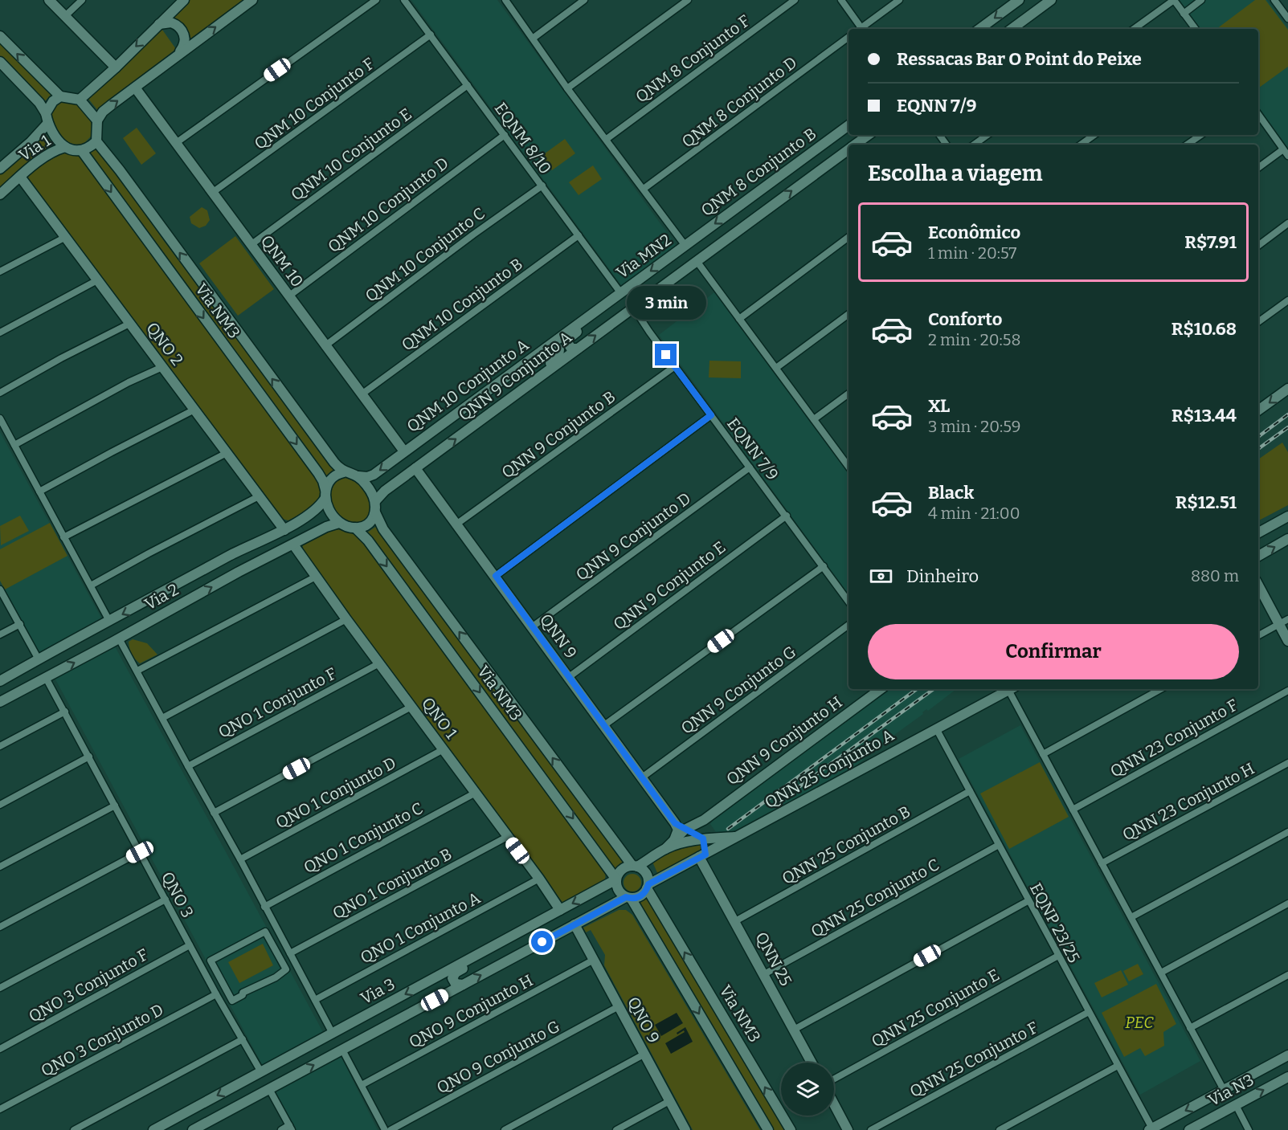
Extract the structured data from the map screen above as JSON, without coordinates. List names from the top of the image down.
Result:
{
  "streets": {
    "main road": [
      "Via 1",
      "QNM 8 Conjunto B",
      "Via MN2",
      "QNM 10",
      "Via NM3",
      "QNO 2",
      "QNN 9 Conjunto A",
      "QNM 10 Conjunto A",
      "Via 2",
      "QNN 9",
      "QNO 1",
      "QNN 9 Conjunto H",
      "QNN 25 Conjunto A",
      "QNN 25",
      "Via 3",
      "QNO 9",
      "Via N3"
    ],
    "street": [
      "QNM 8 Conjunto F",
      "QNM 8 Conjunto D",
      "QNM 10 Conjunto F",
      "EQNM 8/10",
      "QNM 10 Conjunto E",
      "QNM 10 Conjunto D",
      "QNM 10 Conjunto C",
      "QNM 10 Conjunto B",
      "QNN 9 Conjunto B",
      "EQNN 7/9",
      "QNN 9 Conjunto D",
      "QNN 9 Conjunto E",
      "QNN 9 Conjunto G",
      "QNO 1 Conjunto F",
      "QNN 23 Conjunto F",
      "QNO 1 Conjunto D",
      "QNN 23 Conjunto H",
      "QNO 1 Conjunto C",
      "QNN 25 Conjunto B",
      "QNO 1 Conjunto B",
      "QNO 3",
      "QNN 25 Conjunto C",
      "EQNP 23/25",
      "QNO 1 Conjunto A",
      "QNO 3 Conjunto F",
      "QNN 25 Conjunto E",
      "QNO 9 Conjunto H",
      "QNO 3 Conjunto D",
      "QNO 9 Conjunto G",
      "QNN 25 Conjunto F"
    ]
  },
  "crossings": [
    ["QNM 10 Conjunto F", "EQNM 8/10"],
    ["QNM 10 Conjunto F", "QNM 10"],
    ["EQNM 8/10", "QNM 10 Conjunto E"],
    ["EQNM 8/10", "QNM 10 Conjunto D"],
    ["EQNM 8/10", "QNM 10 Conjunto C"],
    ["EQNM 8/10", "Via MN2"],
    ["EQNM 8/10", "QNM 10 Conjunto B"],
    ["EQNM 8/10", "QNM 10 Conjunto A"],
    ["Via 1", "Via NM3"],
    ["Via 1", "QNO 2"],
    ["QNM 10 Conjunto E", "QNM 10"],
    ["QNM 8 Conjunto B", "Via MN2"],
    ["QNM 10 Conjunto D", "QNM 10"],
    ["QNM 10 Conjunto C", "QNM 10"],
    ["Via MN2", "QNM 10 Conjunto A"],
    ["QNM 10", "QNM 10 Conjunto B"],
    ["QNM 10", "QNM 10 Conjunto A"],
    ["Via NM3", "Via 2"],
    ["Via NM3", "QNN 25 Conjunto A"],
    ["Via NM3", "Via 3"],
    ["QNO 2", "Via 2"],
    ["QNN 9 Conjunto A", "EQNN 7/9"],
    ["QNN 9 Conjunto A", "QNN 9"],
    ["QNN 9 Conjunto B", "EQNN 7/9"],
    ["QNN 9 Conjunto B", "QNN 9"],
    ["EQNN 7/9", "QNN 9 Conjunto D"],
    ["EQNN 7/9", "QNN 9 Conjunto E"],
    ["QNN 9 Conjunto D", "QNN 9"],
    ["QNN 9 Conjunto E", "QNN 9"],
    ["Via 2", "QNO 1"],
    ["Via 2", "QNO 3"],
    ["QNN 9", "QNN 9 Conjunto G"],
    ["QNN 9", "QNN 9 Conjunto H"],
    ["QNO 1 Conjunto F", "QNO 1"],
    ["QNO 1", "QNO 1 Conjunto D"],
    ["QNO 1", "QNO 1 Conjunto C"],
    ["QNO 1", "QNO 1 Conjunto B"],
    ["QNO 1", "QNO 1 Conjunto A"],
    ["QNO 1", "Via 3"],
    ["QNN 25 Conjunto A", "EQNP 23/25"],
    ["QNN 25 Conjunto A", "QNN 25"],
    ["QNN 25 Conjunto A", "Via 3"],
    ["QNN 25 Conjunto B", "EQNP 23/25"],
    ["QNN 25 Conjunto B", "QNN 25"],
    ["QNO 3", "QNO 3 Conjunto F"],
    ["QNO 3", "Via 3"],
    ["QNO 3", "QNO 3 Conjunto D"],
    ["QNN 25 Conjunto C", "EQNP 23/25"],
    ["QNN 25 Conjunto C", "QNN 25"],
    ["EQNP 23/25", "QNN 25 Conjunto E"],
    ["EQNP 23/25", "QNN 25 Conjunto F"],
    ["EQNP 23/25", "Via N3"],
    ["QNO 9 Conjunto H", "QNO 9"],
    ["QNO 9", "QNO 9 Conjunto G"]
  ],
  "one_way": ["QNN 9 Conjunto A"],
  "parks": ["PEC"],
  "page": {
    "banner": ["Ressacas Bar O Point do Peixe", "EQNN 7/9"],
    "heading": "Escolha a viagem",
    "list": [
      {
        "name": "Econômico",
        "note": "1 min · 20:57",
        "value": "R$7.91"
      },
      {
        "name": "Conforto",
        "note": "2 min · 20:58",
        "value": "R$10.68"
      },
      {
        "name": "XL",
        "note": "3 min · 20:59",
        "value": "R$13.44"
      },
      {
        "name": "Black",
        "note": "4 min · 21:00",
        "value": "R$12.51"
      }
    ],
    "bubble": "3 min",
    "pay": ["Dinheiro", "880 m"],
    "buttons": "Confirmar"
  }
}
